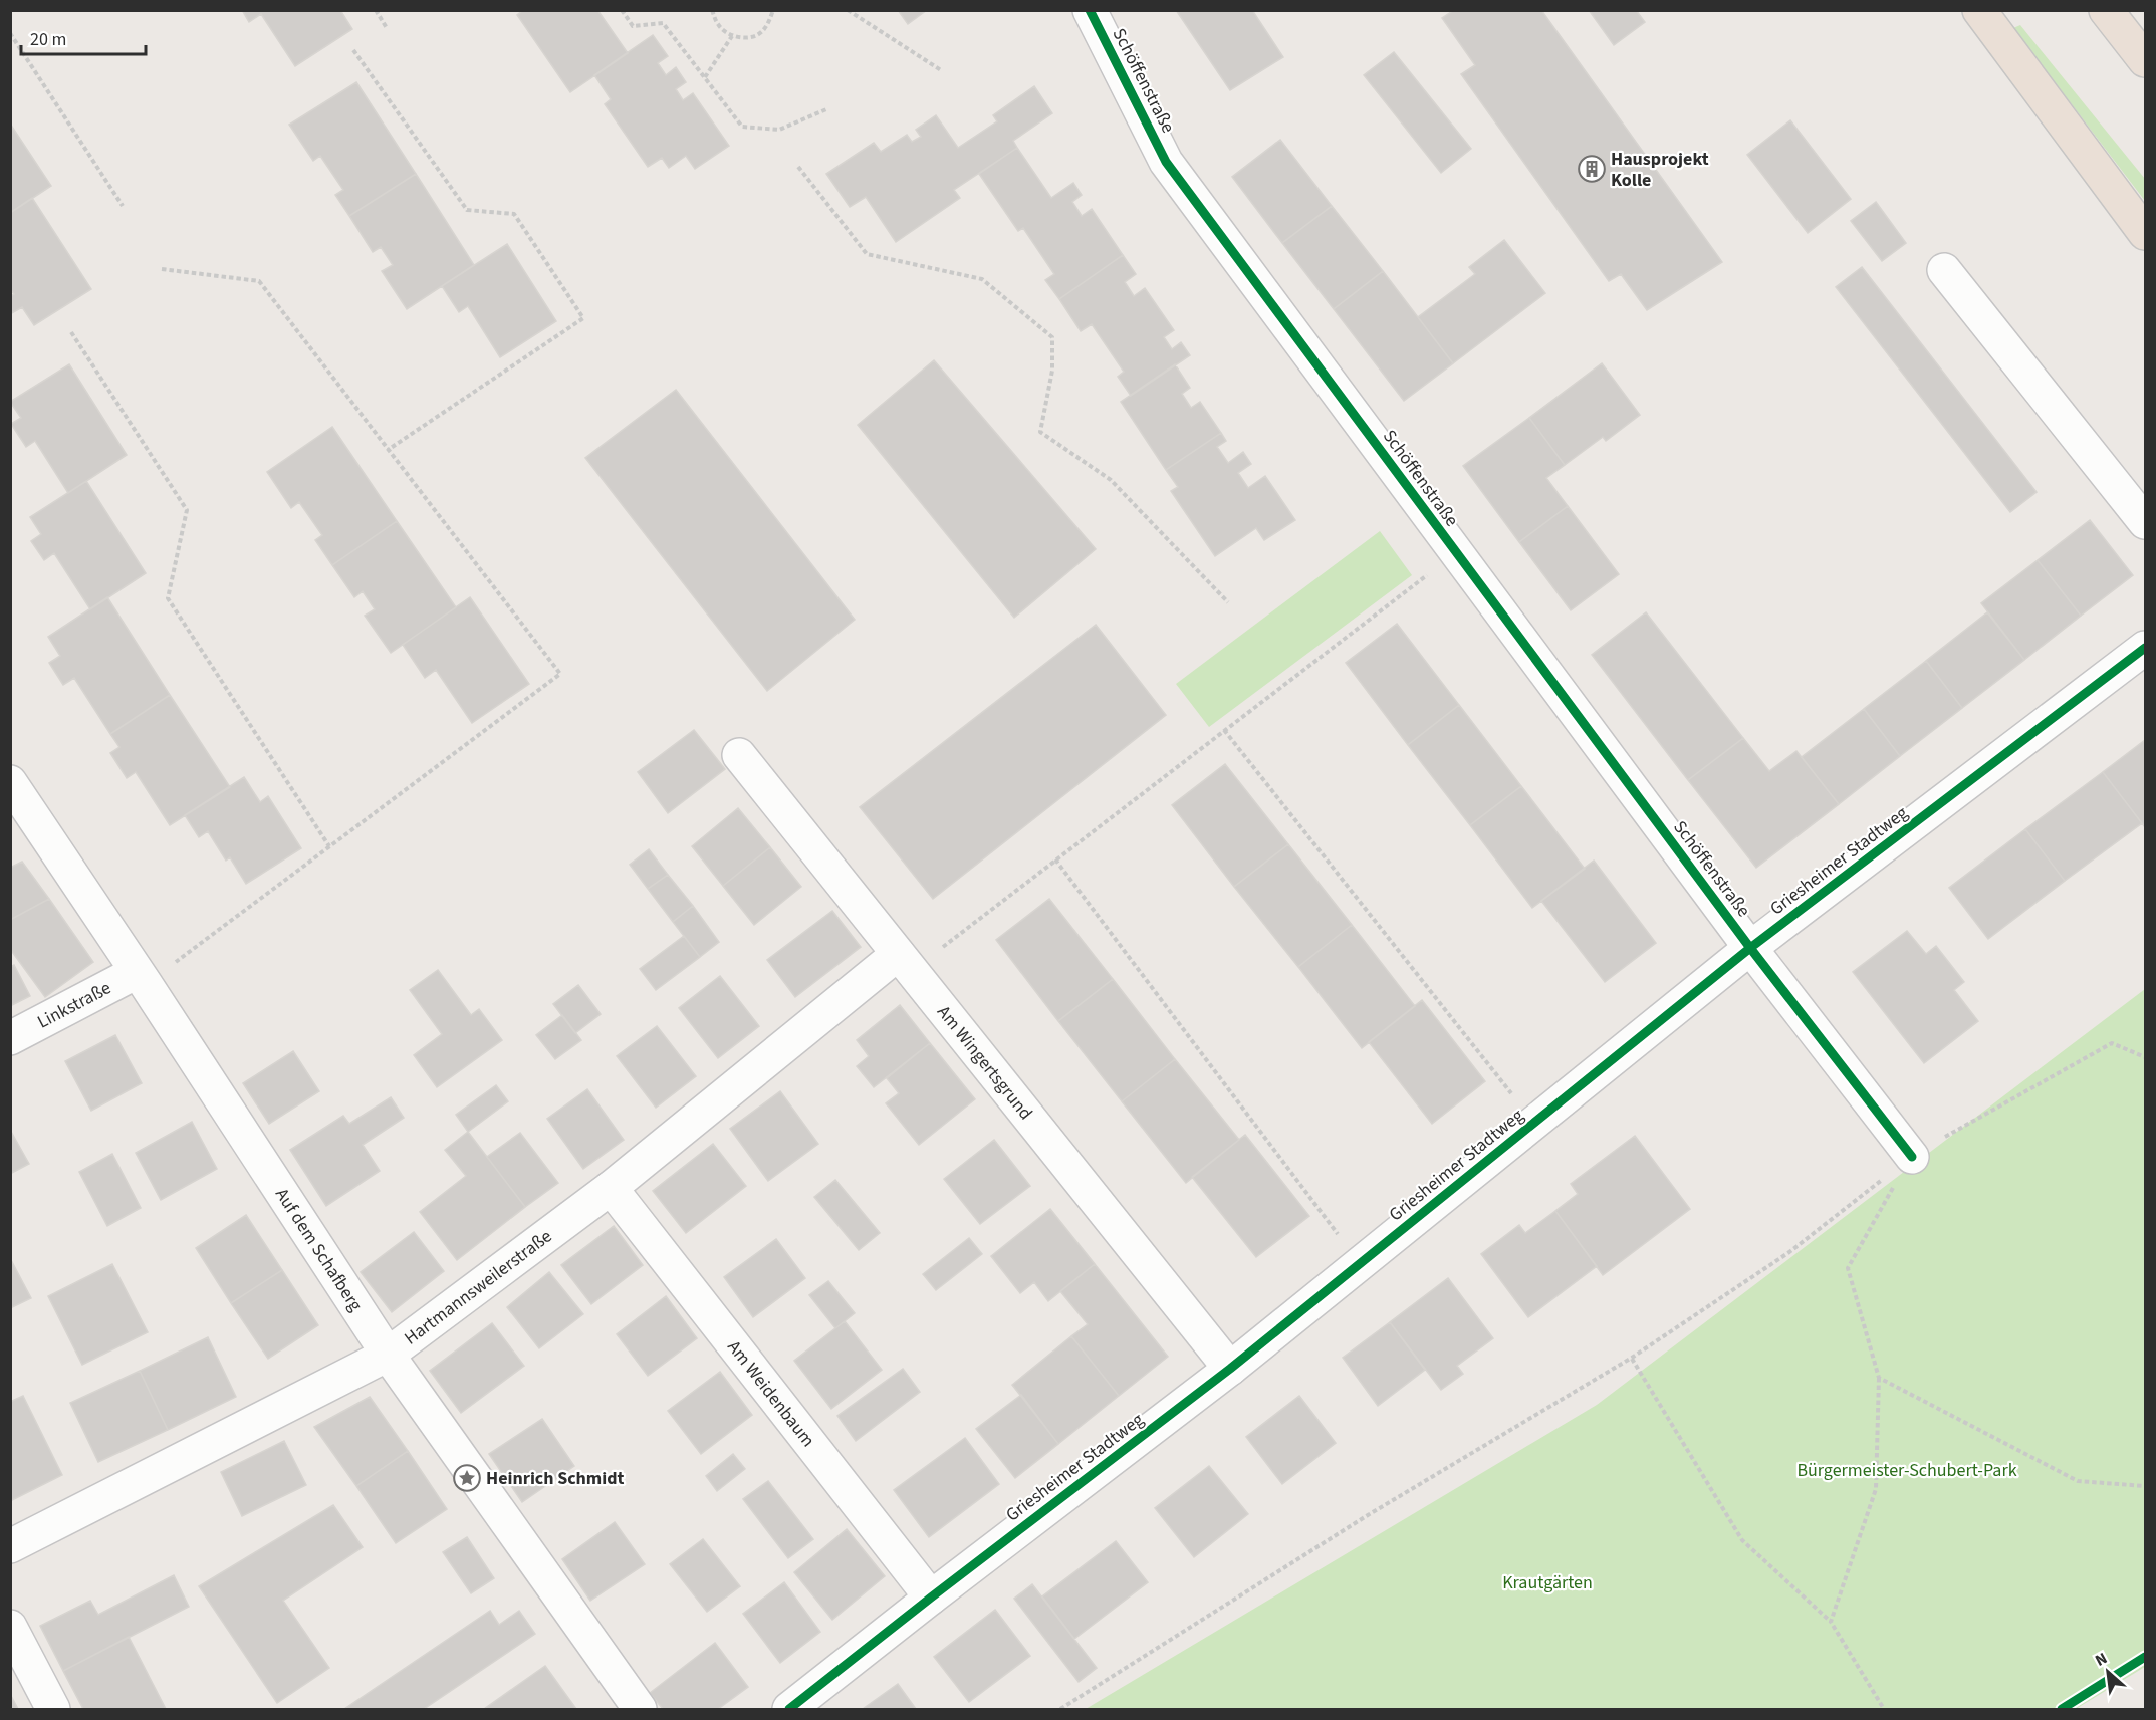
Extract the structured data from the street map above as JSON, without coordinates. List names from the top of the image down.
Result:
{
  "streets": {
    "street": [
      "Schöffenstraße",
      "Griesheimer Stadtweg",
      "Linkstraße",
      "Am Wingertsgrund",
      "Auf dem Schafberg",
      "Hartmannsweilerstraße",
      "Am Weidenbaum"
    ]
  },
  "crossings": [
    ["Schöffenstraße", "Griesheimer Stadtweg"],
    ["Griesheimer Stadtweg", "Am Wingertsgrund"],
    ["Griesheimer Stadtweg", "Am Weidenbaum"],
    ["Linkstraße", "Auf dem Schafberg"],
    ["Am Wingertsgrund", "Hartmannsweilerstraße"],
    ["Auf dem Schafberg", "Hartmannsweilerstraße"],
    ["Hartmannsweilerstraße", "Am Weidenbaum"]
  ],
  "parks": ["Bürgermeister-Schubert-Park", "Krautgärten"],
  "places": {
    "building": ["Hausprojekt Kolle"],
    "place": ["Heinrich Schmidt"]
  },
  "scale_bar": "20 m",
  "north": "top left"
}
